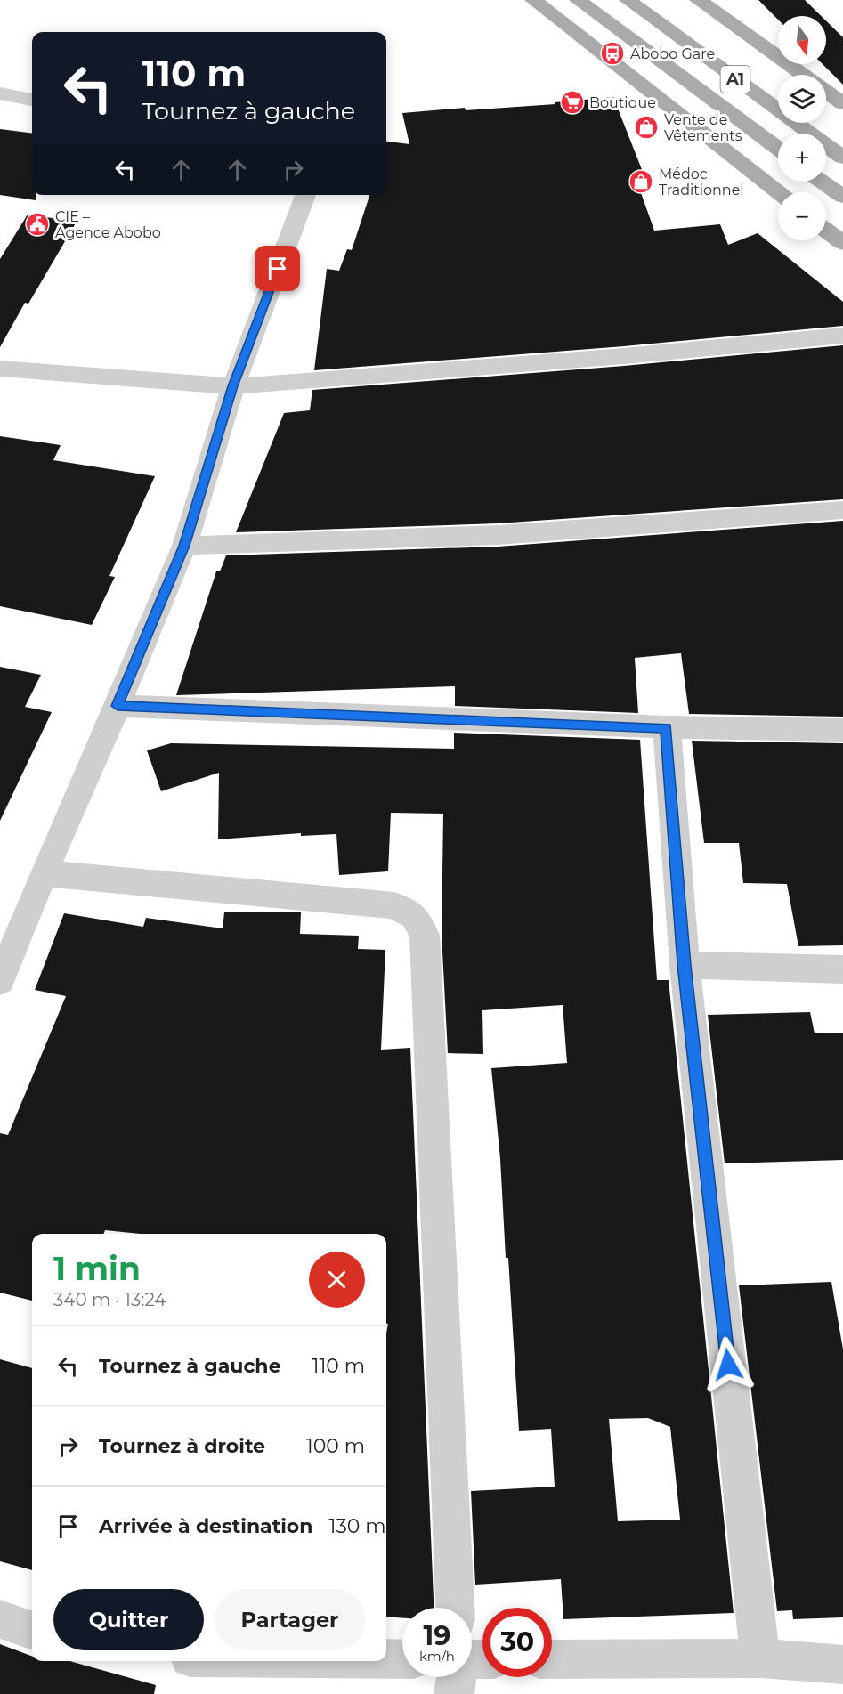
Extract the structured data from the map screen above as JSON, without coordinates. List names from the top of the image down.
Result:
{
  "streets": {
    "main road": ["A1"]
  },
  "places": {
    "bus stop": ["Abobo Gare"],
    "supermarket": ["Boutique"],
    "shop": ["Vente de Vêtements", "Médoc Traditionnel"],
    "public building": ["CIE – Agence Abobo"]
  },
  "north": "bottom",
  "page": {
    "map_buttons": ["+", "−"],
    "turn": ["110 m", "Tournez à gauche"],
    "heading": ["1 min", "340 m · 13:24"],
    "list": [
      {
        "name": "Tournez à gauche",
        "value": "110 m"
      },
      {
        "name": "Tournez à droite",
        "value": "100 m"
      },
      {
        "name": "Arrivée à destination",
        "value": "130 m"
      }
    ],
    "buttons": ["Quitter", "Partager"],
    "speed": "19 km/h",
    "limit": "30"
  }
}
